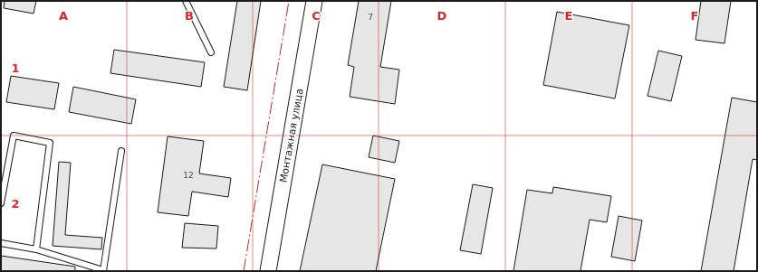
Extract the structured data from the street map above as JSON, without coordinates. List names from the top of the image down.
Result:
{
  "streets": {
    "street": ["Монтажная улица"]
  },
  "house_numbers": ["7", "12"],
  "grid": {
    "columns": [
      "A",
      "B",
      "C",
      "D",
      "E",
      "F"
    ],
    "rows": ["1", "2"]
  }
}
